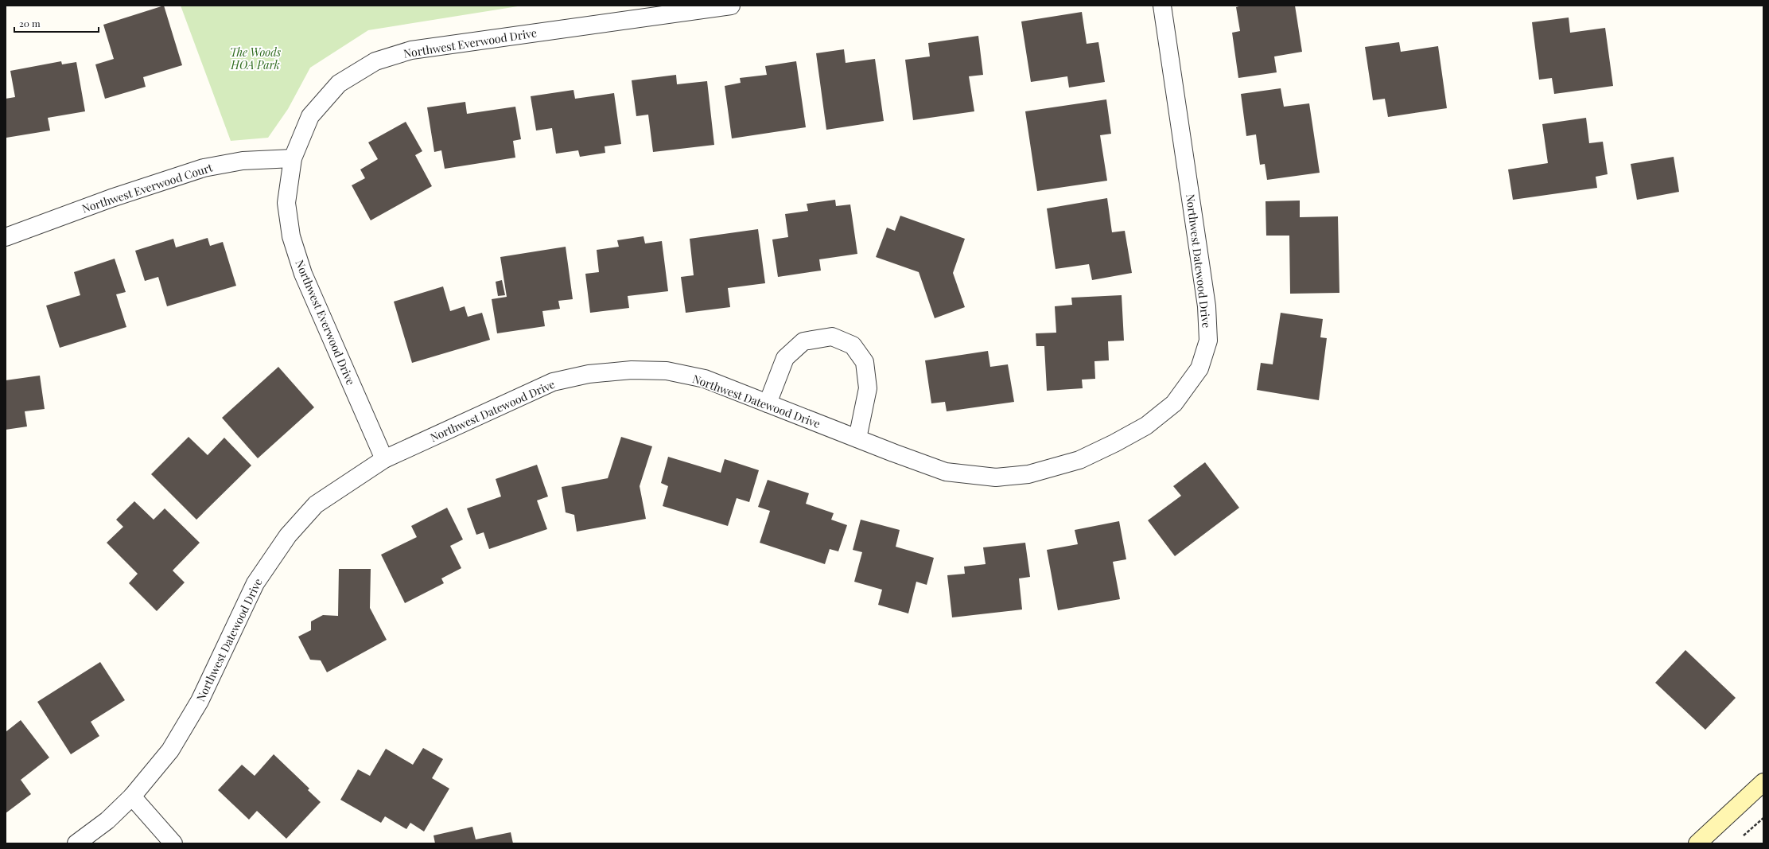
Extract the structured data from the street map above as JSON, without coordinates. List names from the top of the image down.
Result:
{
  "streets": {
    "street": ["Northwest Everwood Drive", "Northwest Everwood Court", "Northwest Datewood Drive"]
  },
  "crossings": [
    ["Northwest Everwood Drive", "Northwest Everwood Court"],
    ["Northwest Everwood Drive", "Northwest Datewood Drive"]
  ],
  "parks": ["The Woods HOA Park"],
  "scale_bar": "20 m"
}
